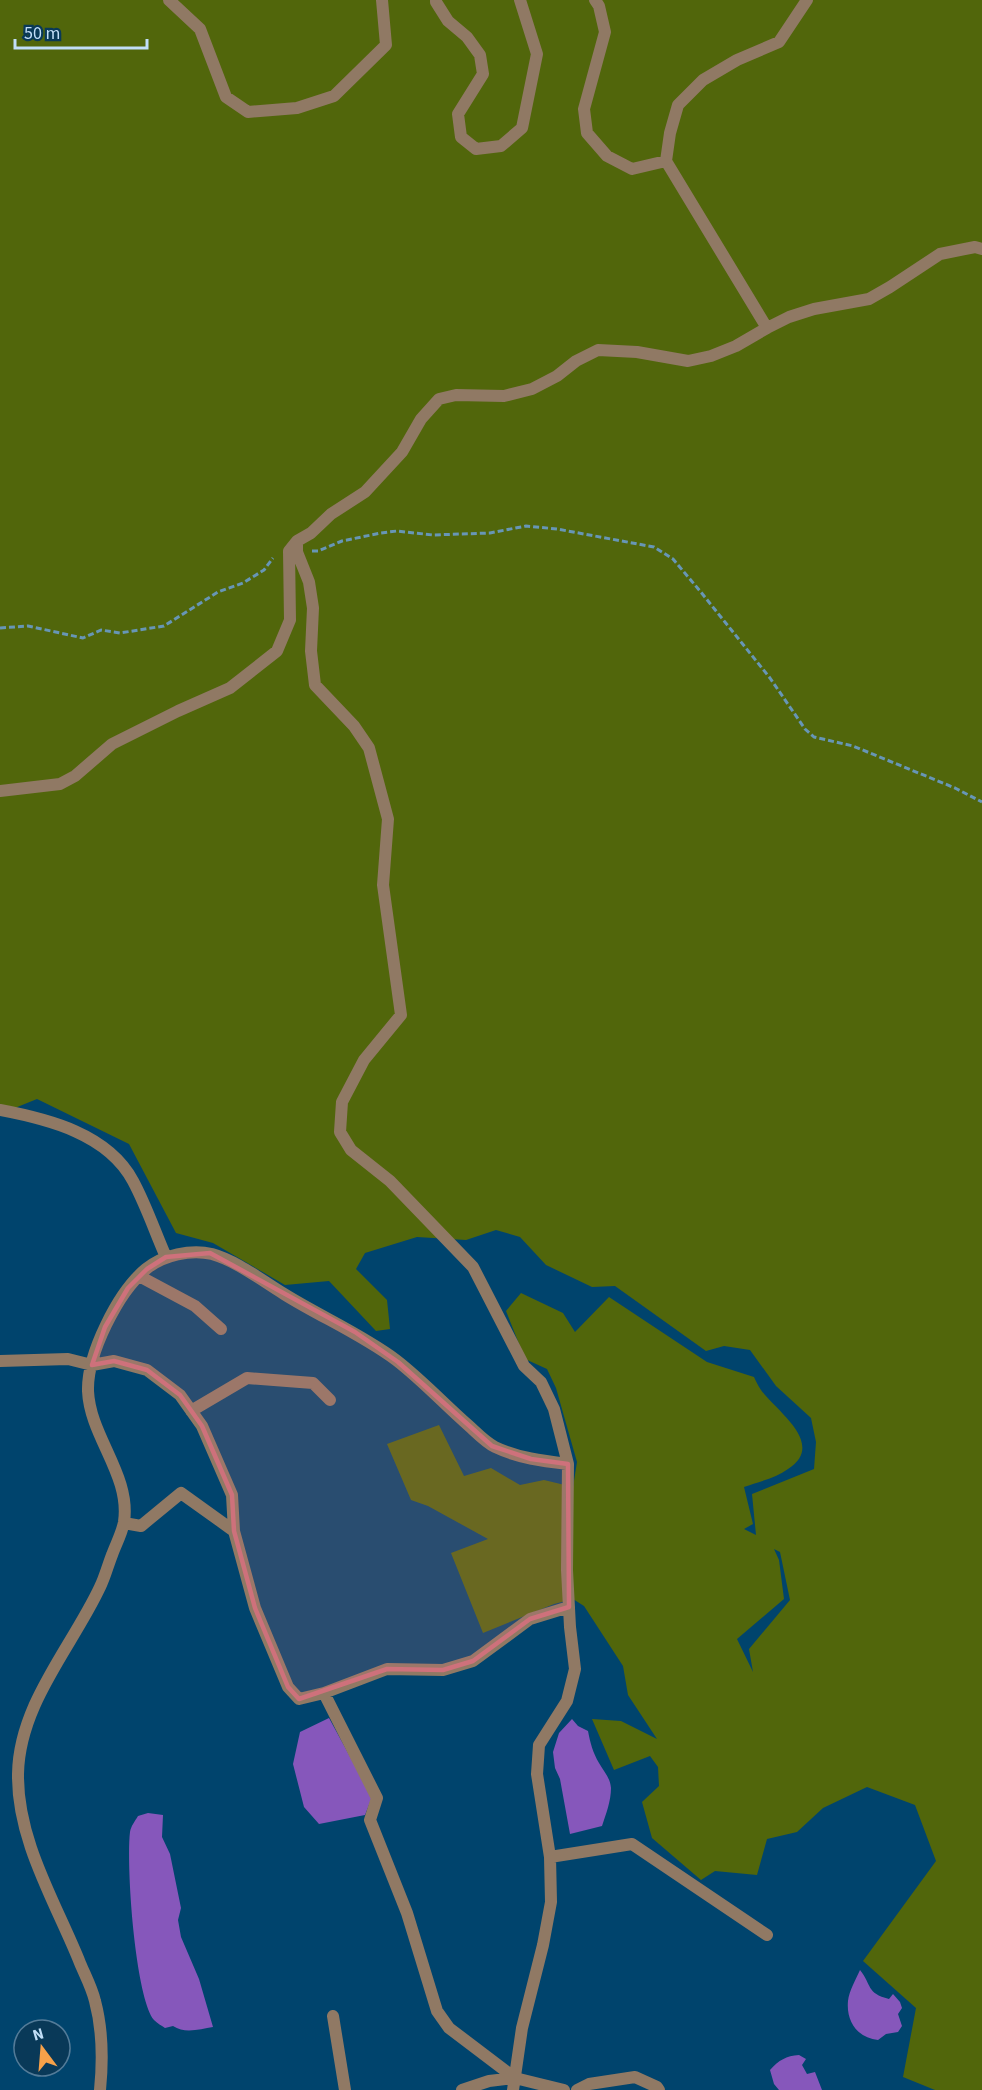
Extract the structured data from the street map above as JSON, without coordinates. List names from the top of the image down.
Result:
{
  "scale_bar": "50 m",
  "north": "top"
}
